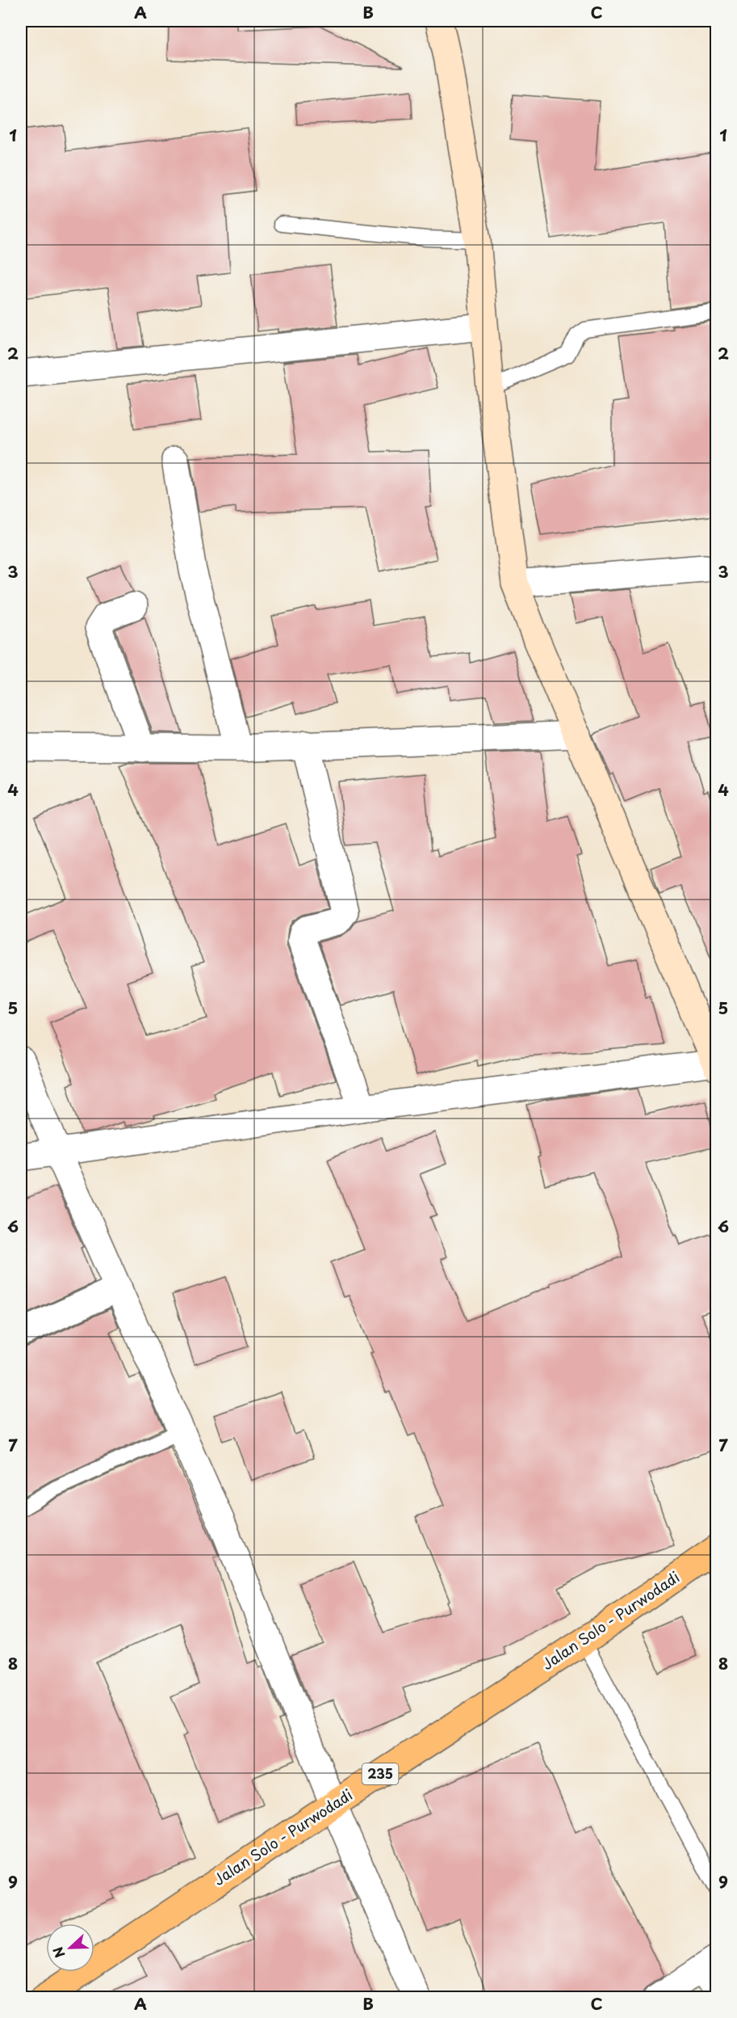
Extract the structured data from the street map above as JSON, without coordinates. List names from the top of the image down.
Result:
{
  "streets": {
    "main road": ["Jalan Solo - Purwodadi", "235"]
  },
  "north": "left",
  "grid": {
    "columns": ["A", "B", "C"],
    "rows": [
      "1",
      "2",
      "3",
      "4",
      "5",
      "6",
      "7",
      "8",
      "9"
    ]
  }
}
